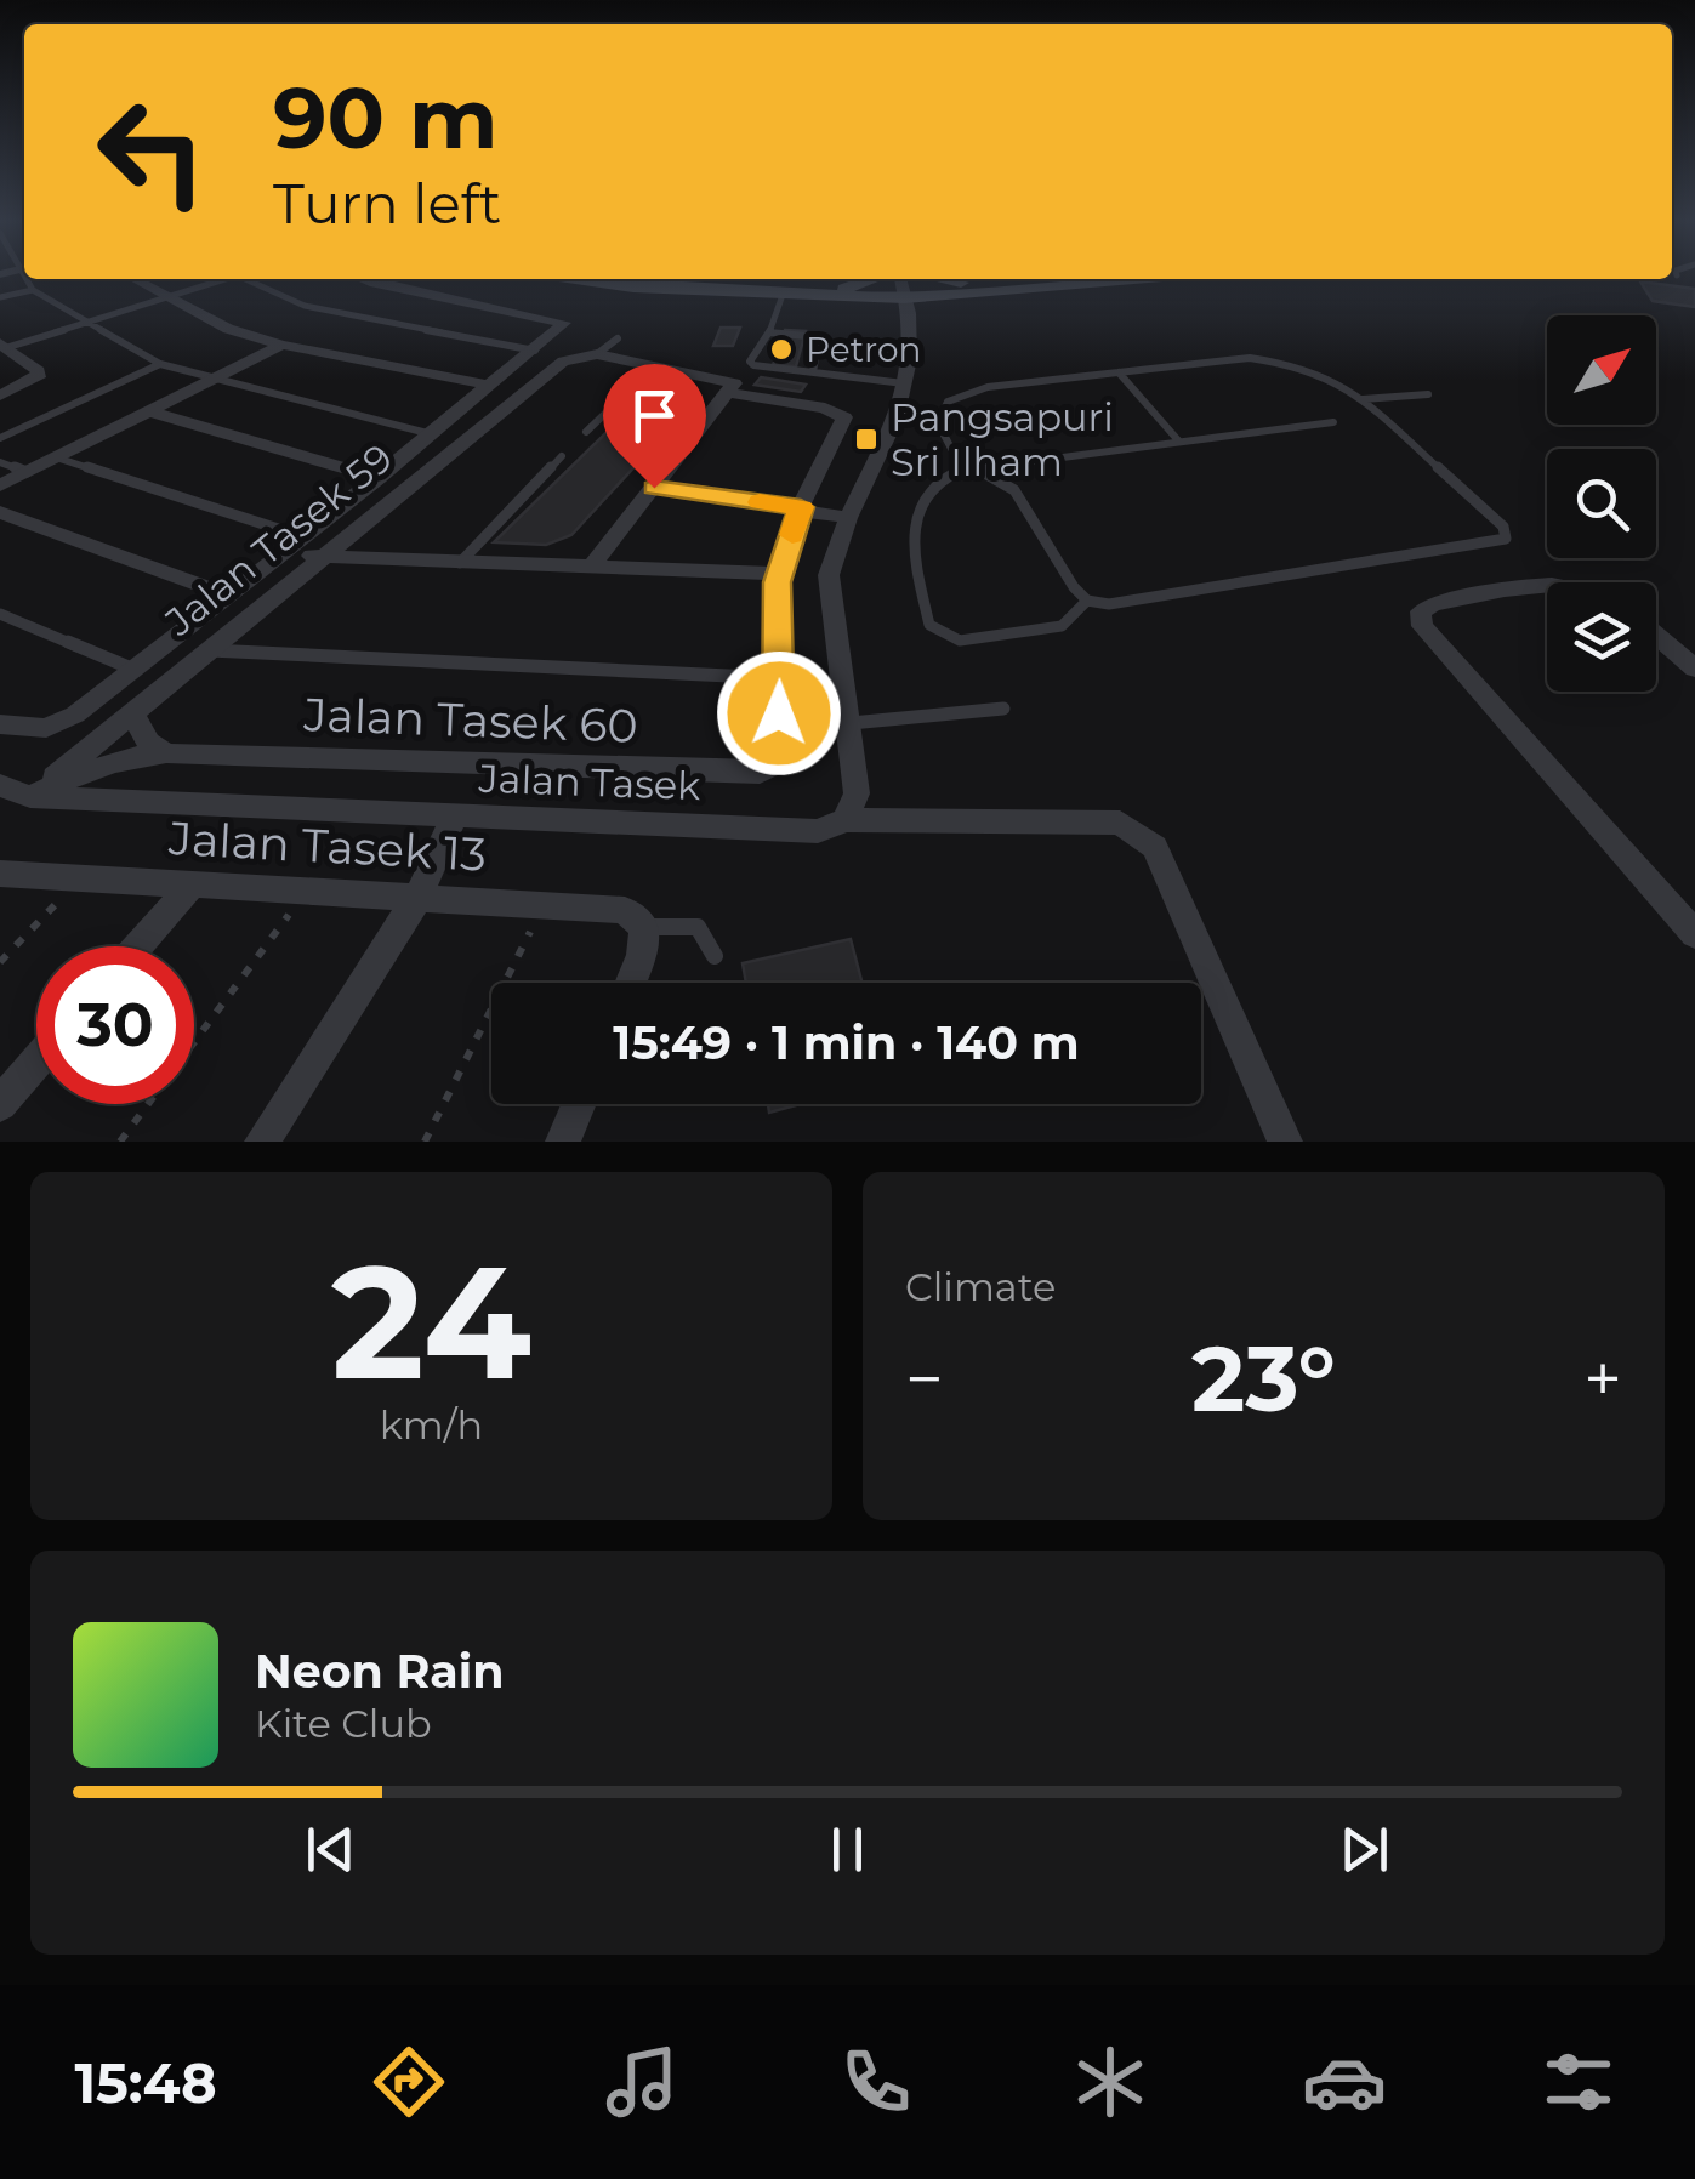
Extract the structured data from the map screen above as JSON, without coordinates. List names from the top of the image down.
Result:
{
  "streets": {
    "street": [
      "Jalan Tasek 59",
      "Jalan Tasek 60",
      "Jalan Tasek",
      "Jalan Tasek 13"
    ]
  },
  "crossings": [
    ["Jalan Tasek 59", "Jalan Tasek 60"],
    ["Jalan Tasek 59", "Jalan Tasek"],
    ["Jalan Tasek 60", "Jalan Tasek"]
  ],
  "places": {
    "other": ["Petron"],
    "transit": ["Pangsapuri Sri Ilham"]
  },
  "north": "top right",
  "page": {
    "turn": ["90 m", "Turn left"],
    "limit": "30",
    "trip": "15:49 · 1 min · 140 m",
    "tile": [
      ["24", "km/h"],
      "Climate"
    ],
    "heat": ["−", "23°", "+"],
    "song": ["Neon Rain", "Kite Club"],
    "tabs": "15:48"
  }
}
